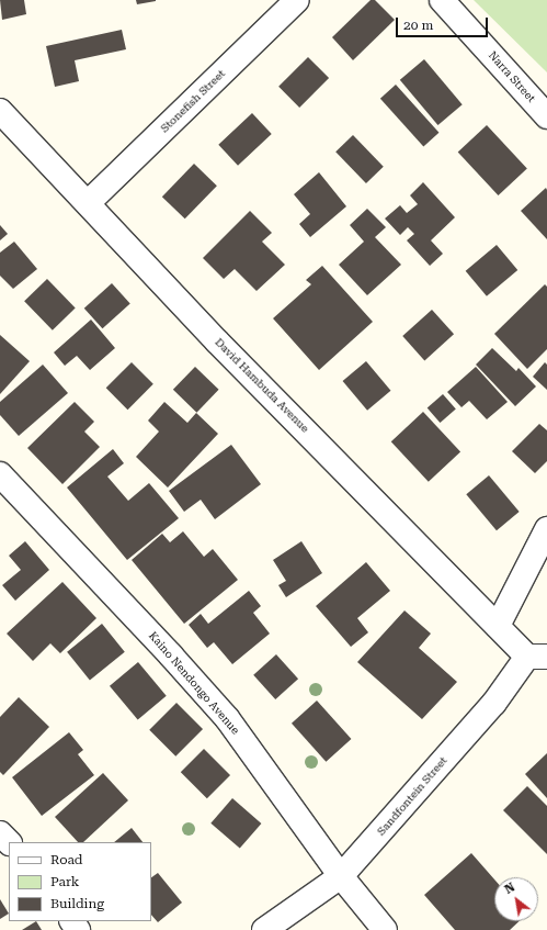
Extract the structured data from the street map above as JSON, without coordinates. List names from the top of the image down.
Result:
{
  "streets": {
    "street": [
      "Narra Street",
      "Stonefish Street",
      "David Hambuda Avenue",
      "Kaino Nendongo Avenue",
      "Sandfontein Street"
    ]
  },
  "crossings": [
    ["Stonefish Street", "David Hambuda Avenue"],
    ["David Hambuda Avenue", "Sandfontein Street"],
    ["Kaino Nendongo Avenue", "Sandfontein Street"]
  ],
  "legend": ["Road", "Park", "Building"],
  "scale_bar": "20 m",
  "north": "top left"
}
